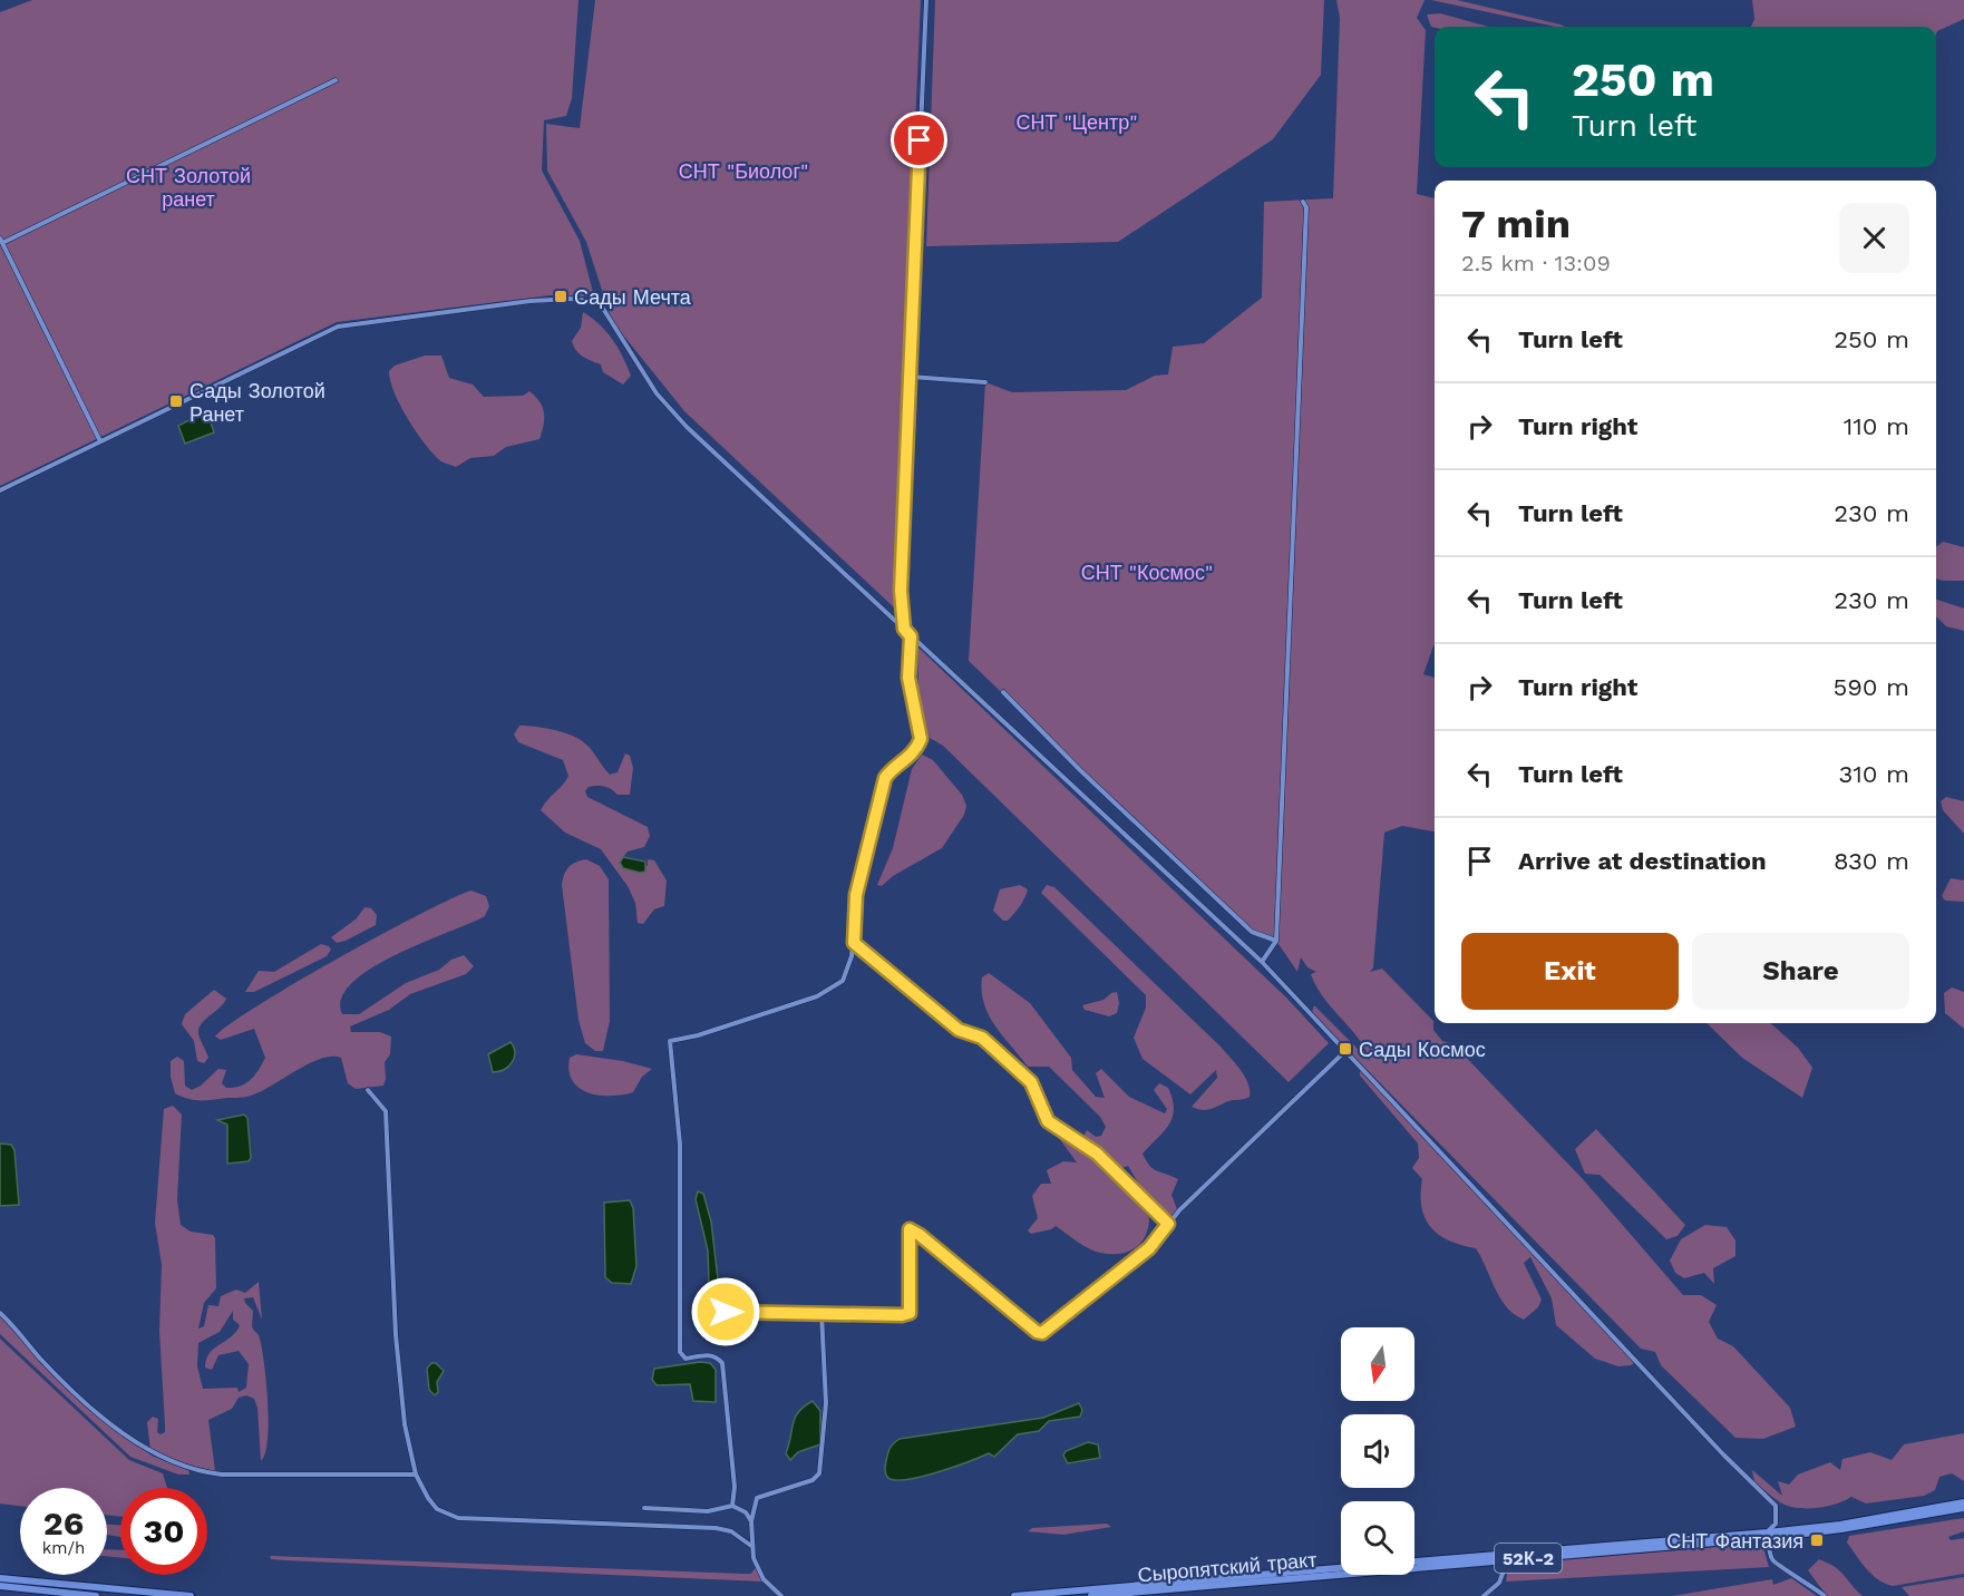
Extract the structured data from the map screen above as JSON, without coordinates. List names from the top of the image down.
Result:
{
  "streets": {
    "main road": ["52К-2", "Сыропятский тракт"]
  },
  "parks": [
    "СНТ \"Центр\"",
    "СНТ \"Биолог\"",
    "СНТ Золотой ранет",
    "СНТ \"Космос\""
  ],
  "places": {
    "transit": [
      "Сады Мечта",
      "Сады Золотой Ранет",
      "Сады Космос",
      "СНТ Фантазия"
    ]
  },
  "north": "bottom",
  "page": {
    "turn": ["250 m", "Turn left"],
    "heading": ["7 min", "2.5 km · 13:09"],
    "list": [
      {
        "name": "Turn left",
        "value": "250 m"
      },
      {
        "name": "Turn right",
        "value": "110 m"
      },
      {
        "name": "Turn left",
        "value": "230 m"
      },
      {
        "name": "Turn left",
        "value": "230 m"
      },
      {
        "name": "Turn right",
        "value": "590 m"
      },
      {
        "name": "Turn left",
        "value": "310 m"
      },
      {
        "name": "Arrive at destination",
        "value": "830 m"
      }
    ],
    "buttons": ["Exit", "Share"],
    "speed": "26 km/h",
    "limit": "30"
  }
}
